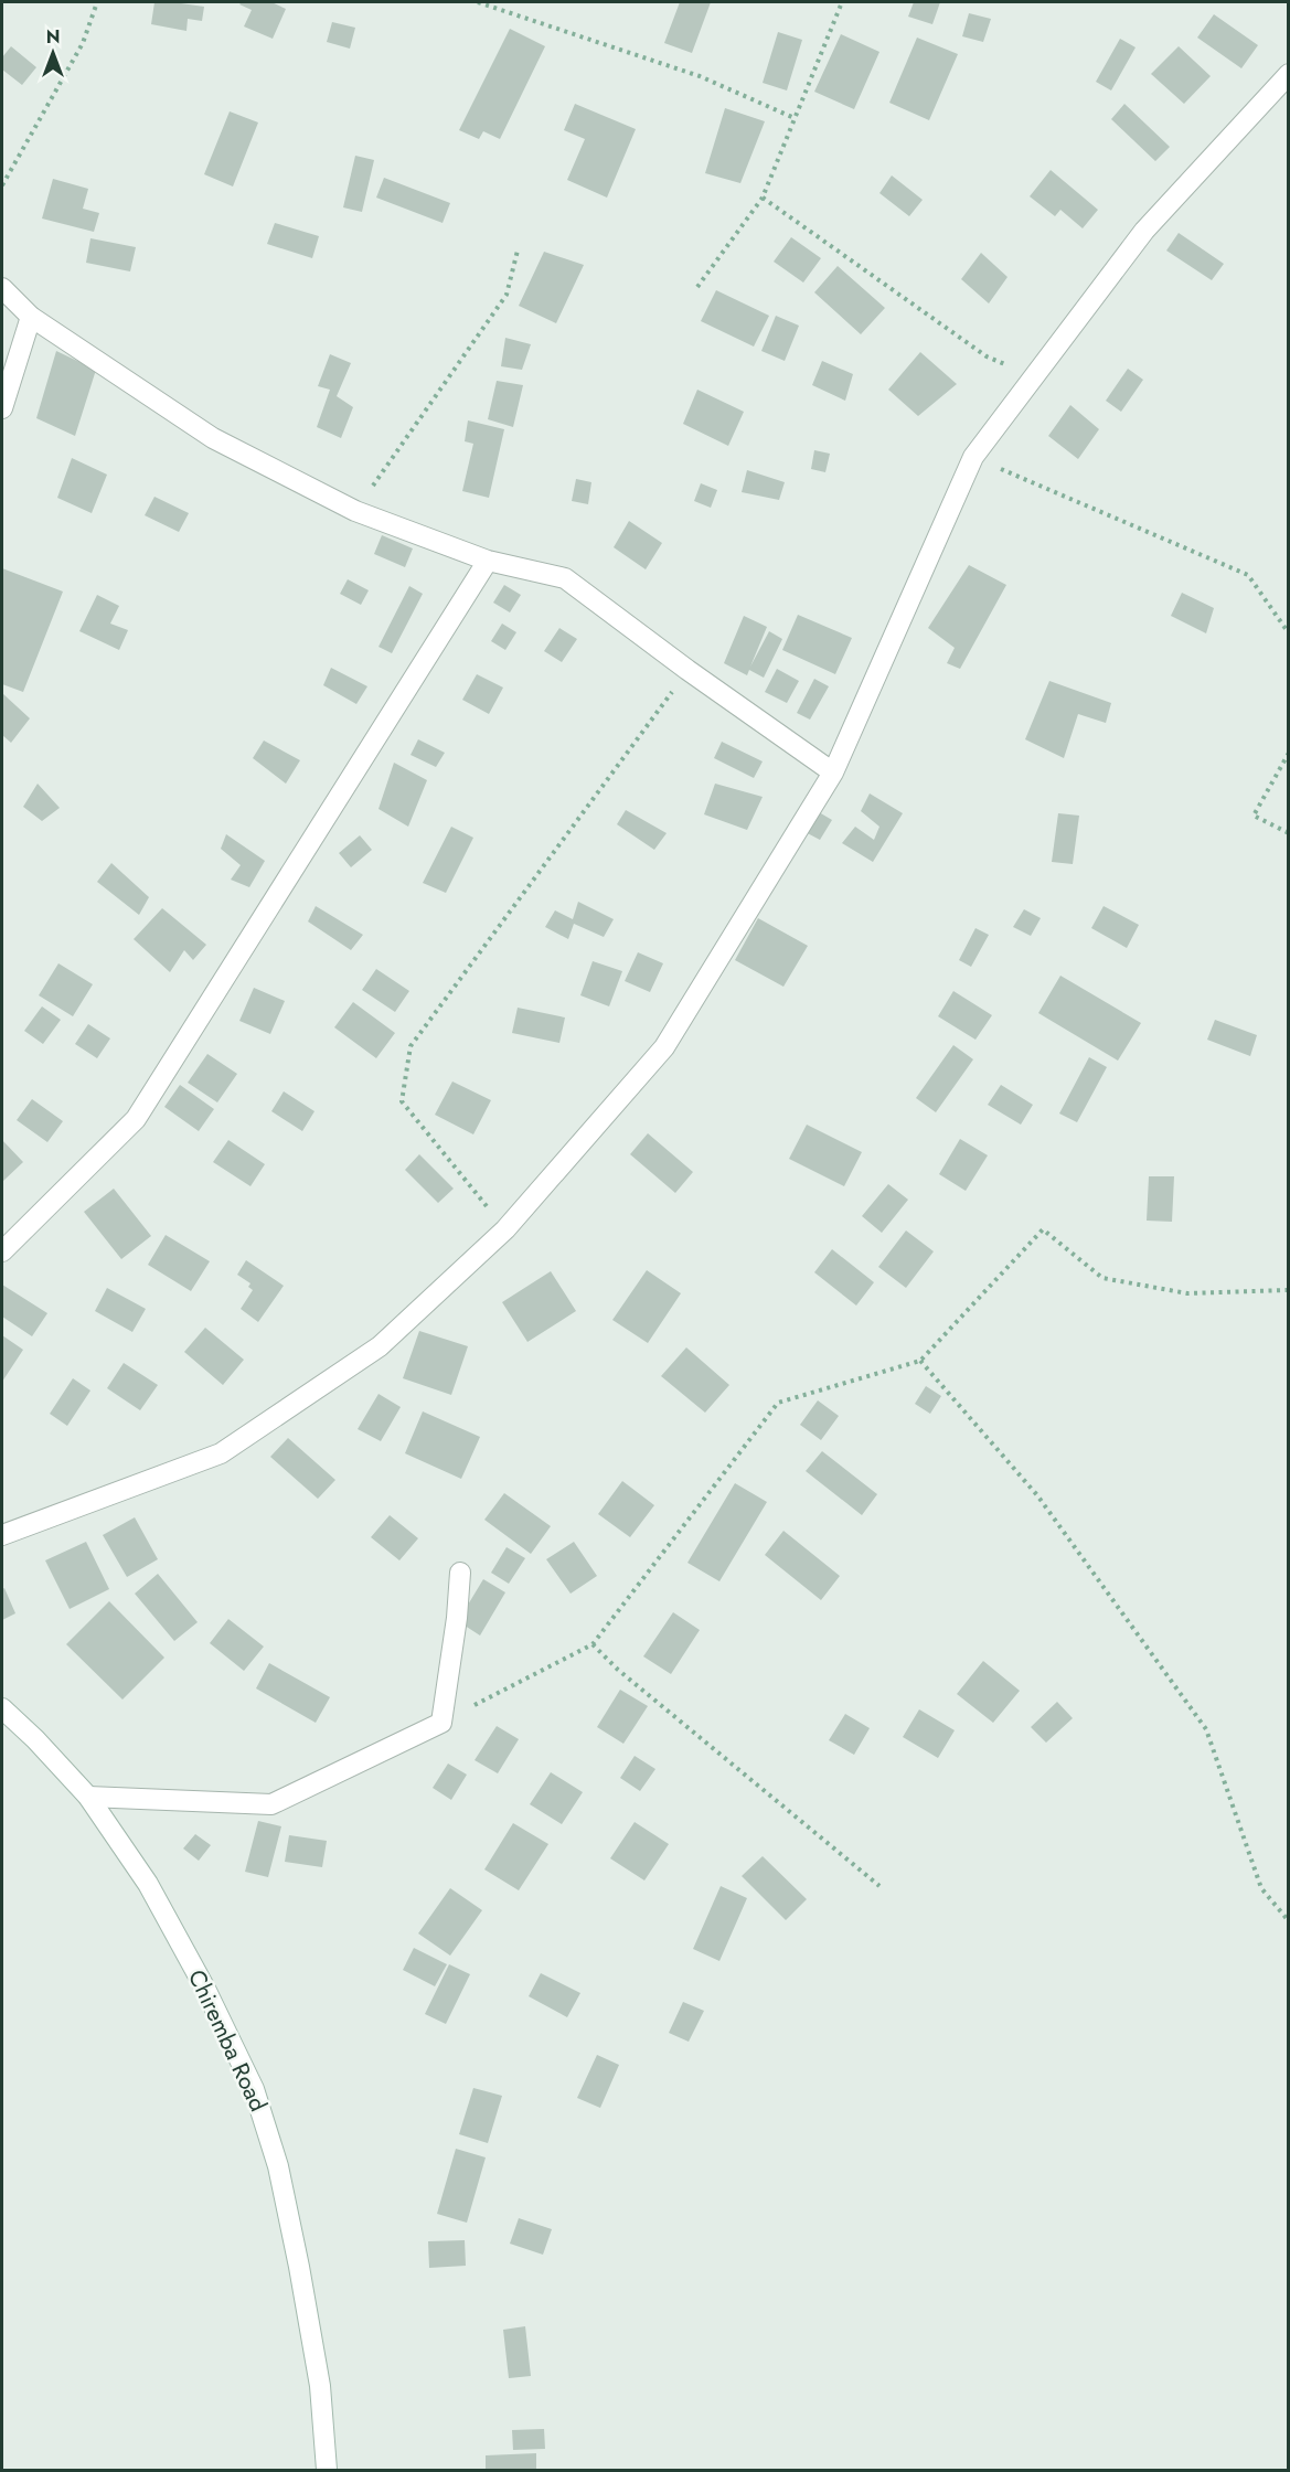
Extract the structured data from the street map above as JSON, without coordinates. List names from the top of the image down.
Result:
{
  "streets": {
    "street": ["Chiremba Road"]
  },
  "north": "top"
}
